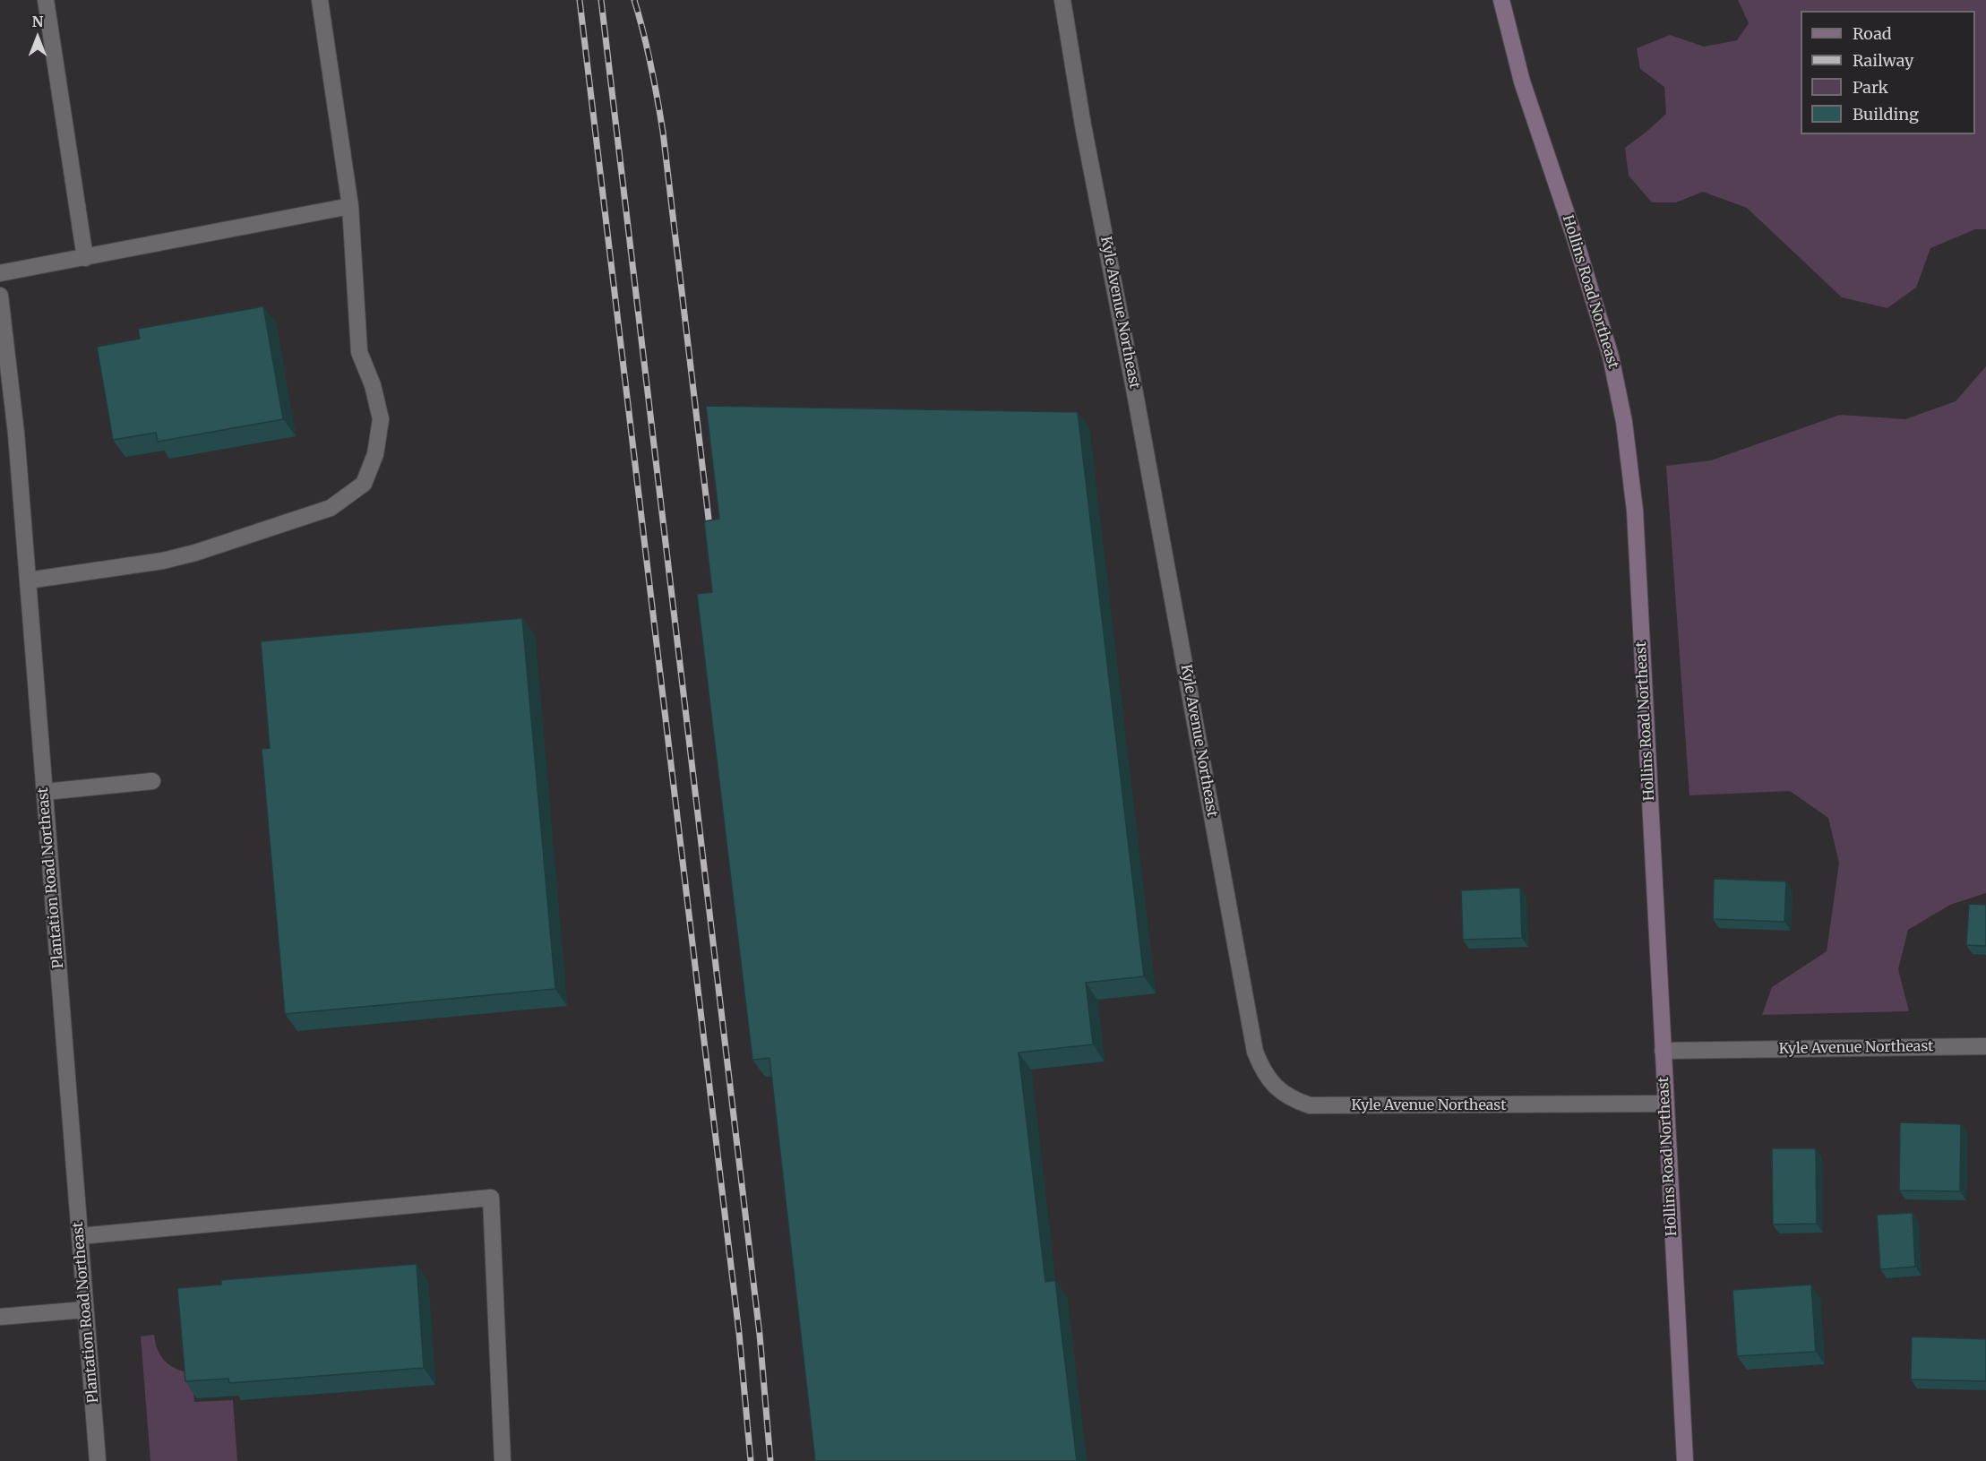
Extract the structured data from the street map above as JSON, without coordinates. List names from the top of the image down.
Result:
{
  "streets": {
    "main road": ["Hollins Road Northeast"],
    "street": ["Kyle Avenue Northeast", "Plantation Road Northeast"]
  },
  "crossings": [
    ["Hollins Road Northeast", "Kyle Avenue Northeast"]
  ],
  "legend": [
    "Road",
    "Railway",
    "Park",
    "Building"
  ],
  "north": "top"
}
